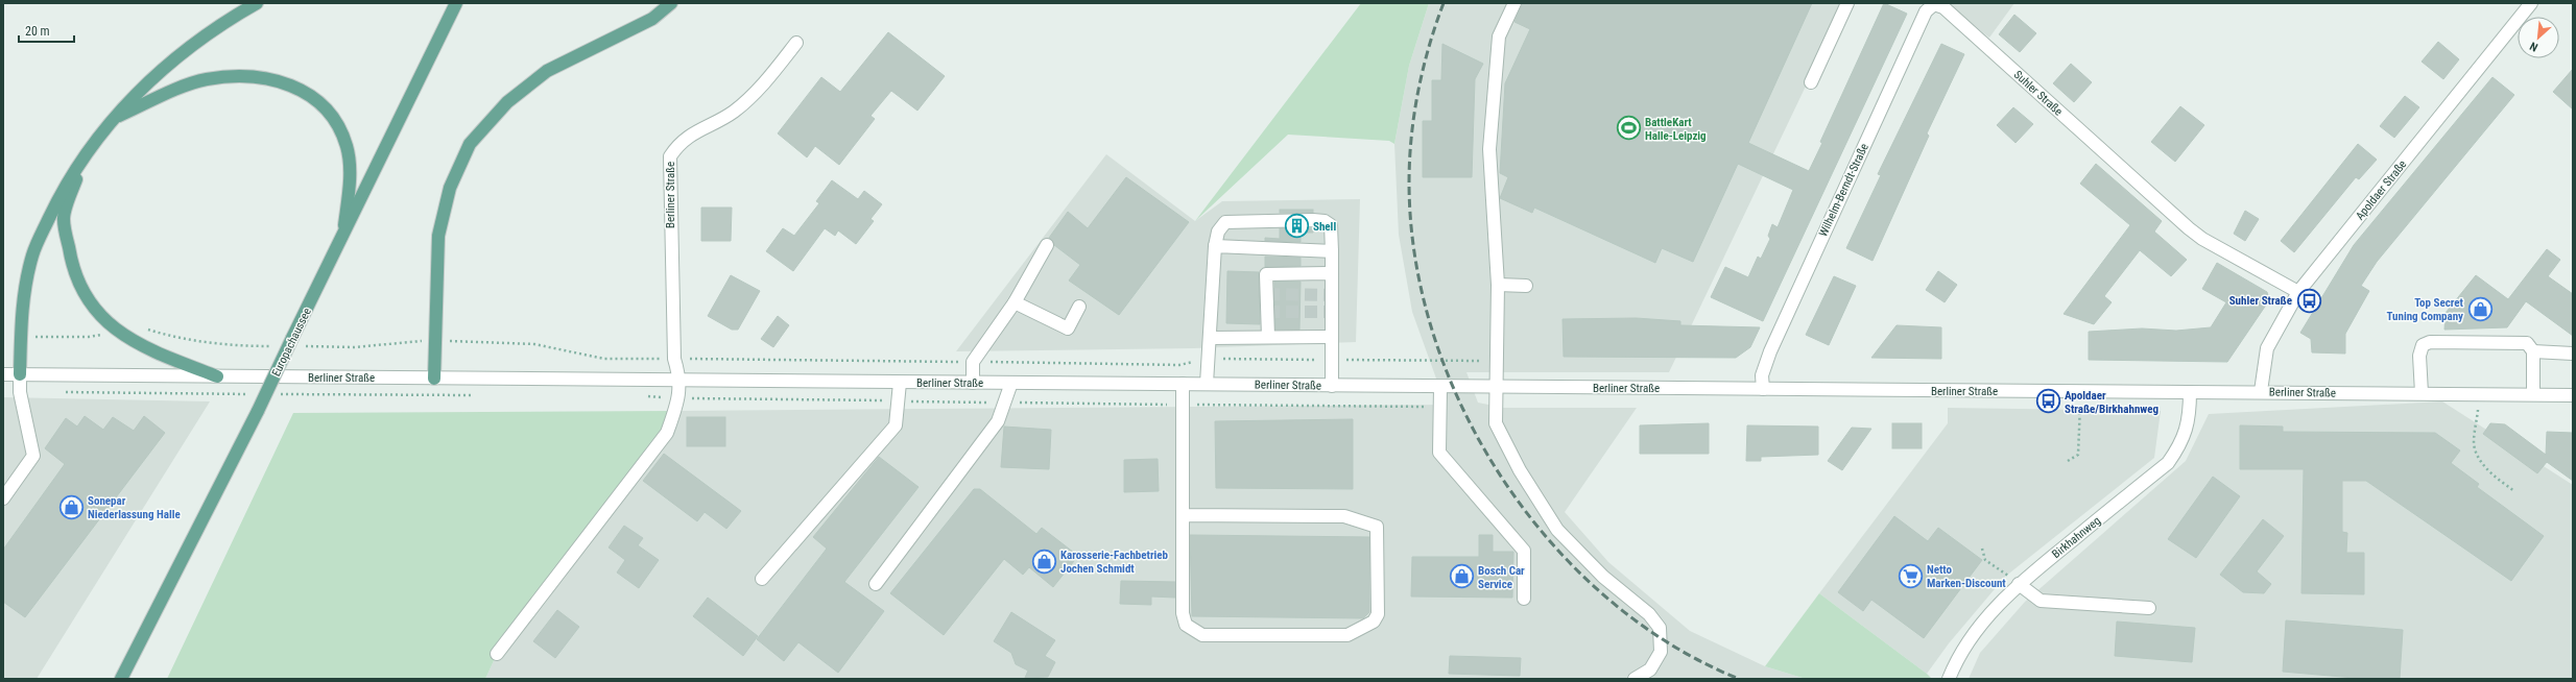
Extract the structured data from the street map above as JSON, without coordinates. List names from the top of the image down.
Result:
{
  "streets": {
    "main road": ["Europachaussee"],
    "street": [
      "Suhler Straße",
      "Wilhelm-Berndt-Straße",
      "Apoldaer Straße",
      "Berliner Straße",
      "Birkhahnweg"
    ]
  },
  "crossings": [
    ["Suhler Straße", "Wilhelm-Berndt-Straße"],
    ["Suhler Straße", "Apoldaer Straße"],
    ["Wilhelm-Berndt-Straße", "Berliner Straße"],
    ["Apoldaer Straße", "Berliner Straße"],
    ["Berliner Straße", "Birkhahnweg"]
  ],
  "places": {
    "sports": ["BattleKart Halle-Leipzig"],
    "building": ["Shell"],
    "bus stop": ["Suhler Straße", "Apoldaer Straße/Birkhahnweg"],
    "shop": [
      "Top Secret Tuning Company",
      "Sonepar Niederlassung Halle",
      "Karosserie-Fachbetrieb Jochen Schmidt",
      "Bosch Car Service"
    ],
    "supermarket": ["Netto Marken-Discount"]
  },
  "scale_bar": "20 m",
  "north": "bottom left"
}
